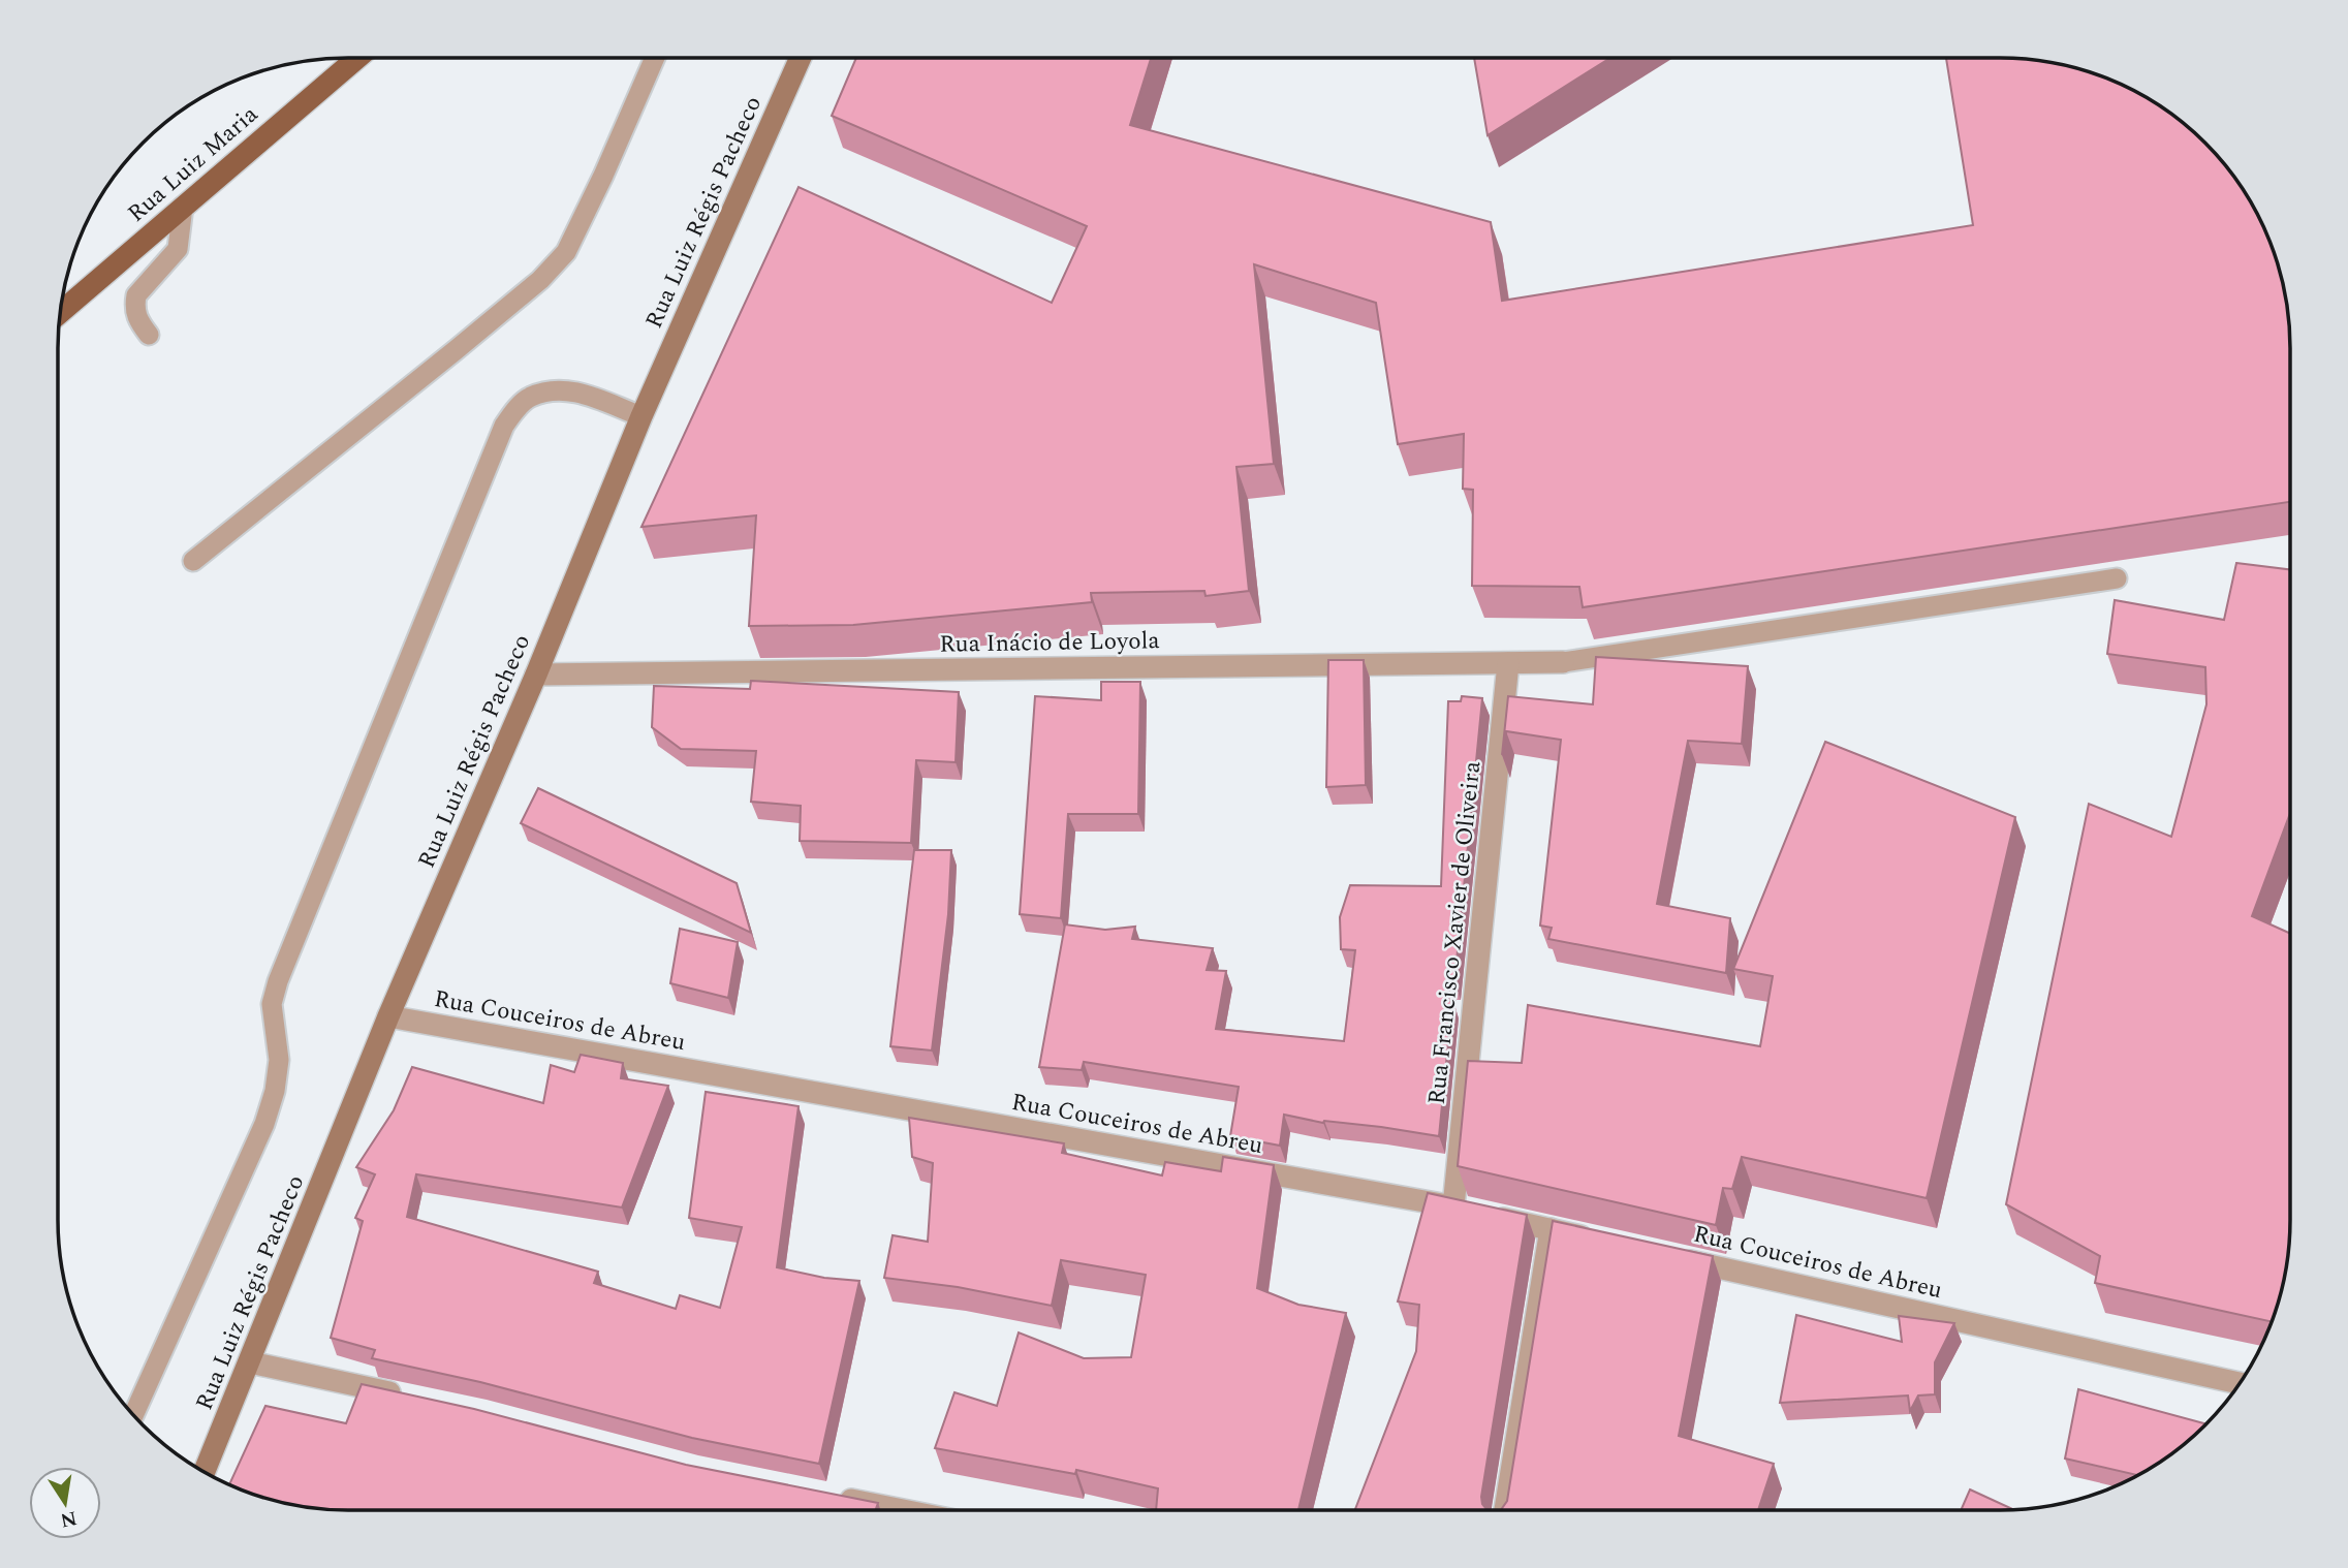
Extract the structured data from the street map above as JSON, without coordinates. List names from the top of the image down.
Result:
{
  "streets": {
    "main road": ["Rua Luiz Maria", "Rua Luiz Régis Pacheco"],
    "street": ["Rua Inácio de Loyola", "Rua Francisco Xavier de Oliveira", "Rua Couceiros de Abreu"]
  },
  "crossings": [
    ["Rua Luiz Régis Pacheco", "Rua Inácio de Loyola"],
    ["Rua Luiz Régis Pacheco", "Rua Couceiros de Abreu"],
    ["Rua Inácio de Loyola", "Rua Francisco Xavier de Oliveira"],
    ["Rua Francisco Xavier de Oliveira", "Rua Couceiros de Abreu"]
  ],
  "north": "bottom"
}
